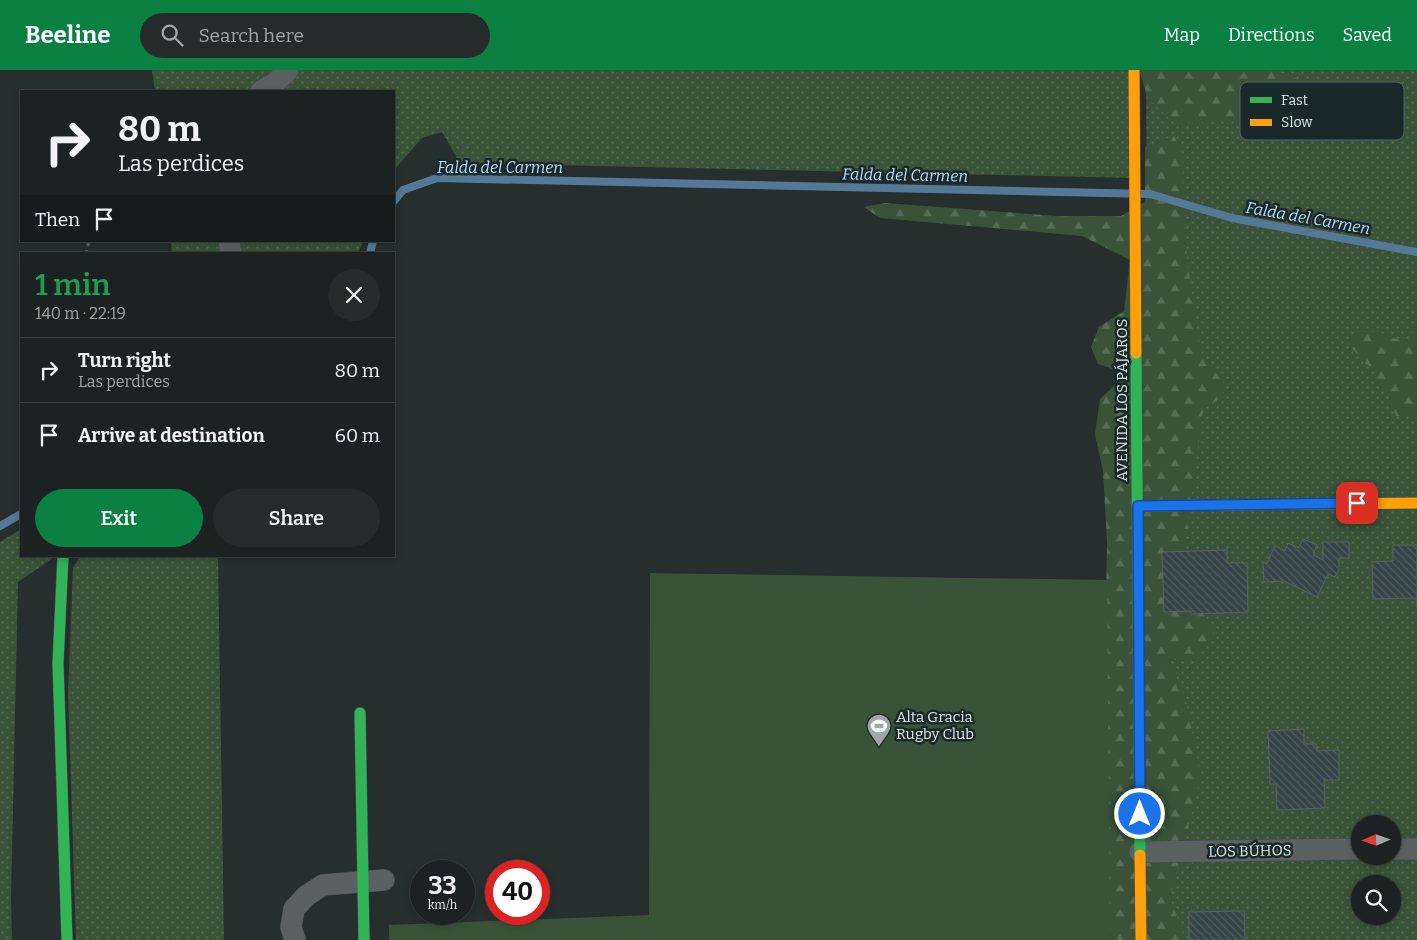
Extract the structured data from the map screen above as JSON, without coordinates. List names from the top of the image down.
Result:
{
  "streets": {
    "street": ["AVENIDA LOS PÁJAROS", "LOS BÚHOS"]
  },
  "crossings": [
    ["AVENIDA LOS PÁJAROS", "LOS BÚHOS"]
  ],
  "water": ["Falda del Carmen"],
  "places": {
    "sports": ["Alta Gracia Rugby Club"]
  },
  "legend": ["Fast", "Slow"],
  "north": "left",
  "page": {
    "header": "Beeline",
    "search": "Search here",
    "nav": ["Map", "Directions", "Saved"],
    "turn": ["80 m", "Las perdices"],
    "then": "Then",
    "heading": ["1 min", "140 m · 22:19"],
    "list": [
      {
        "name": "Turn right",
        "note": "Las perdices",
        "value": "80 m"
      },
      {
        "name": "Arrive at destination",
        "value": "60 m"
      }
    ],
    "buttons": ["Exit", "Share"],
    "speed": "33 km/h",
    "limit": "40"
  }
}
